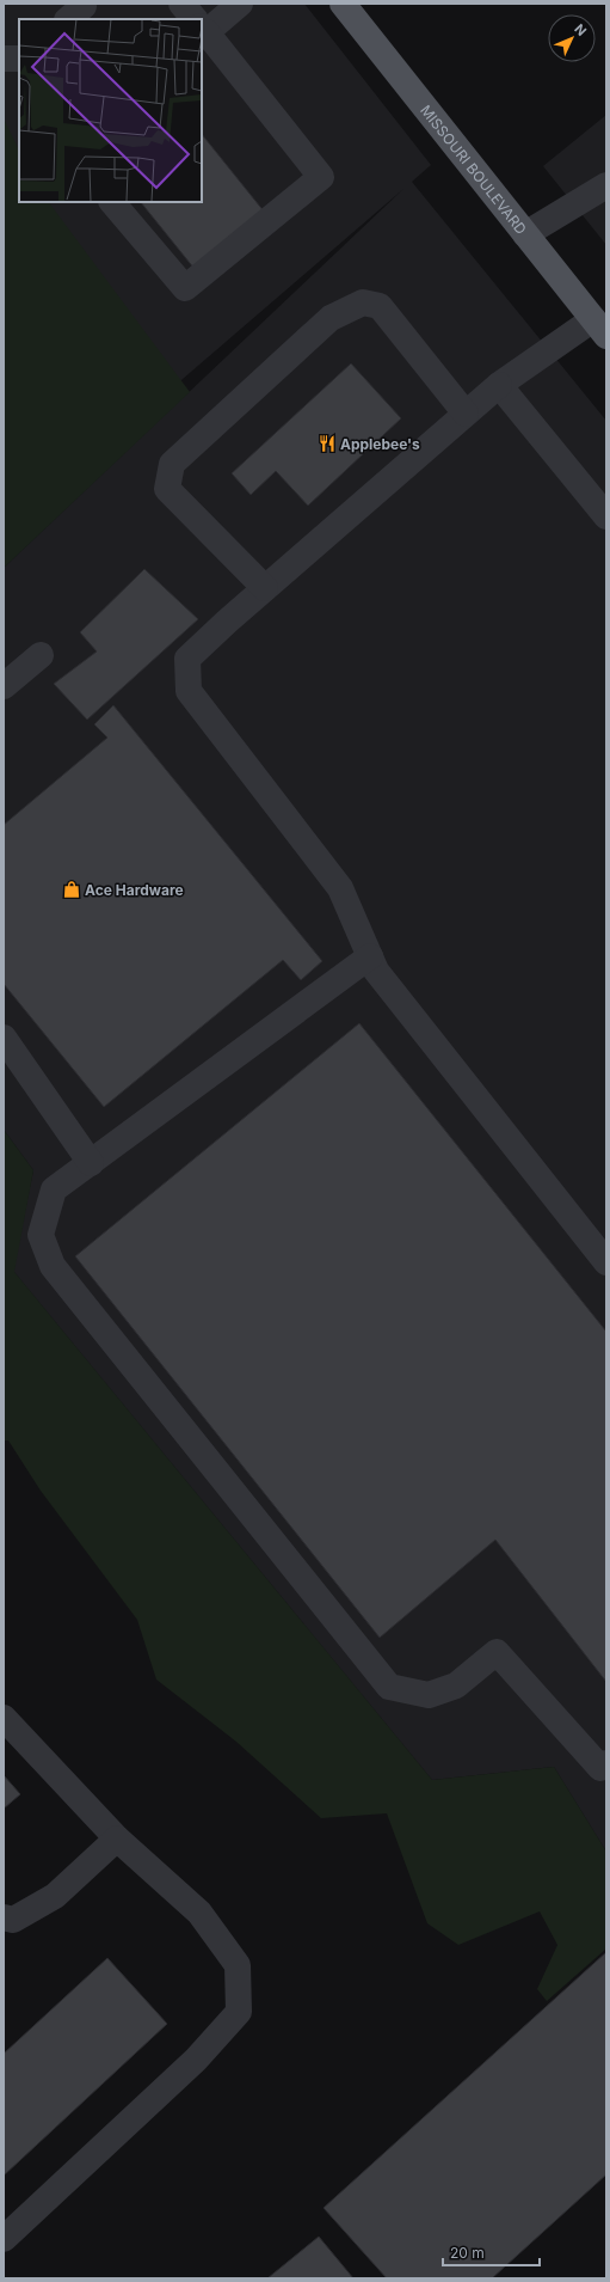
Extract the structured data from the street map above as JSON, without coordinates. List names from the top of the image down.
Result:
{
  "streets": {
    "main road": ["MISSOURI BOULEVARD"]
  },
  "places": {
    "restaurant": ["Applebee's"],
    "shop": ["Ace Hardware"]
  },
  "scale_bar": "20 m",
  "north": "top right"
}
